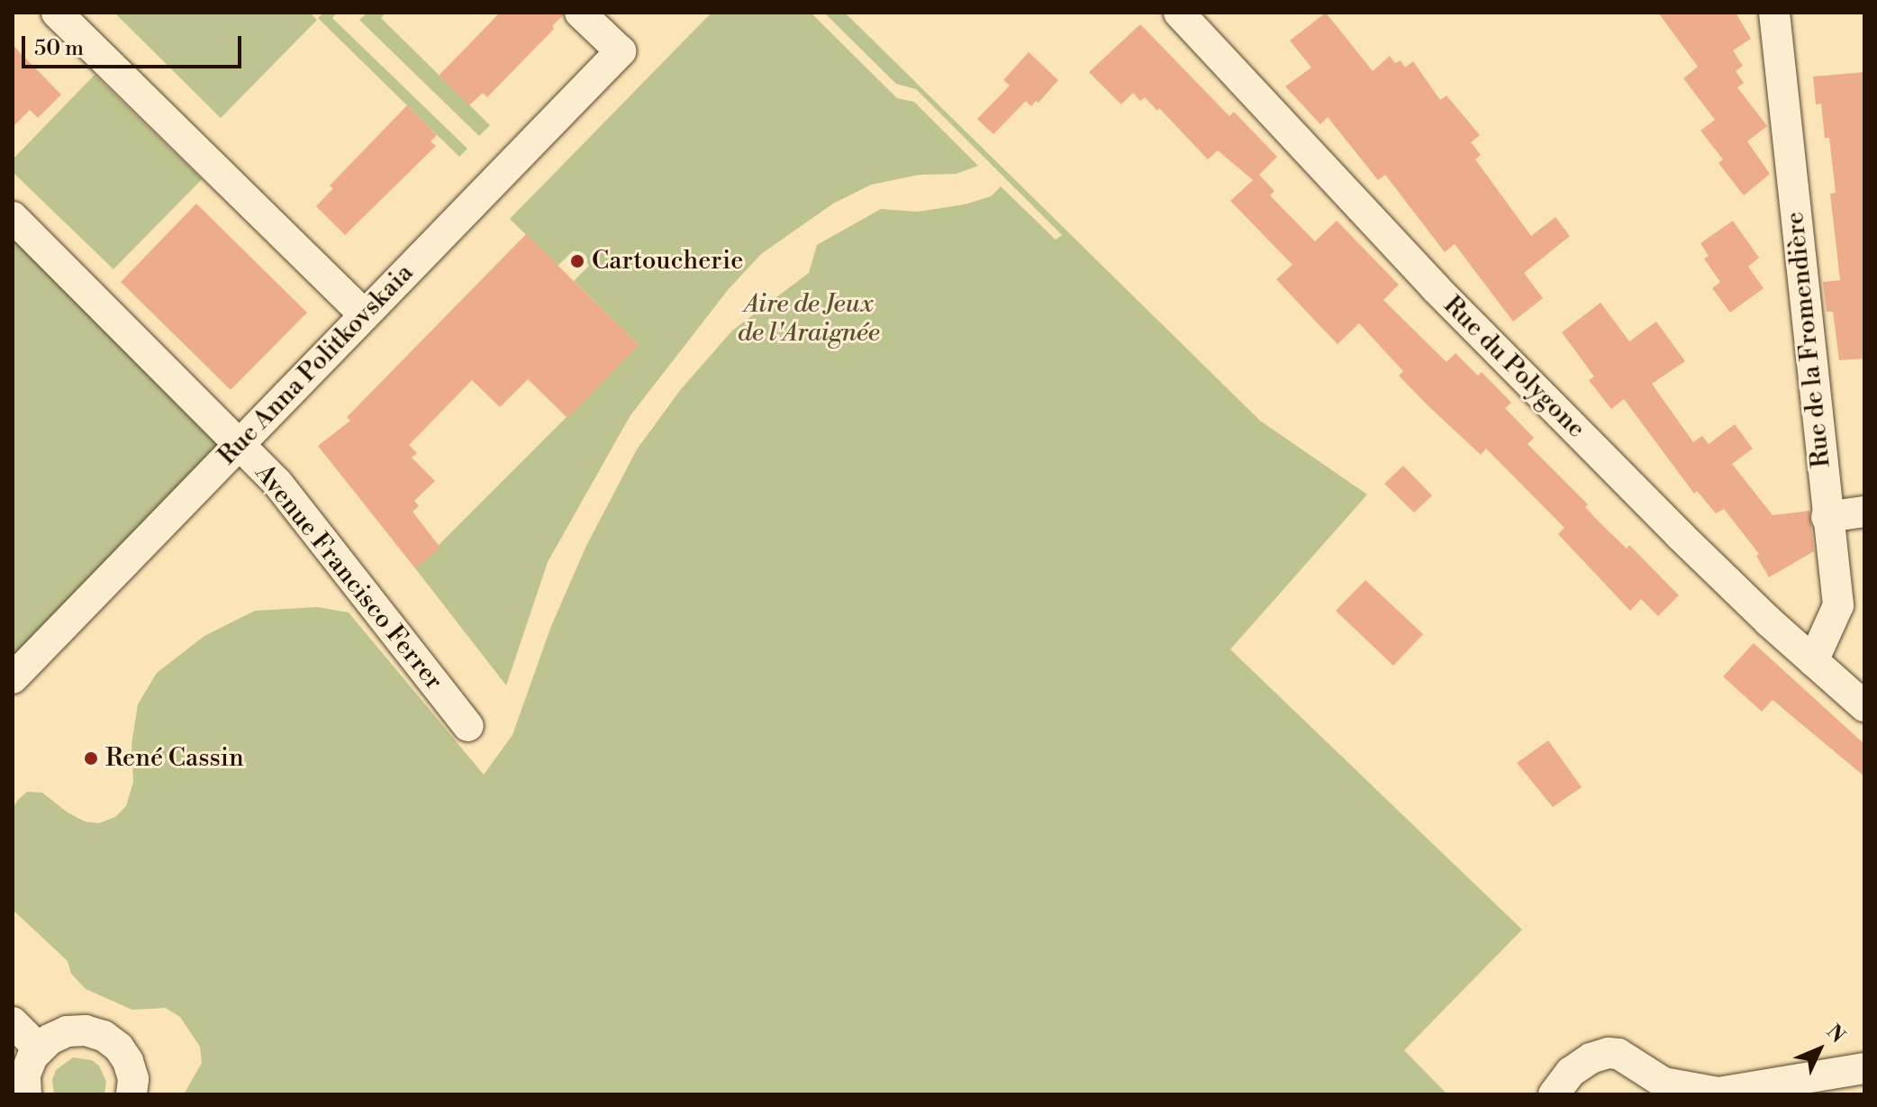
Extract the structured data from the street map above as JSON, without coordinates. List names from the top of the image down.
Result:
{
  "streets": {
    "street": [
      "Rue de la Fromendière",
      "Rue Anna Politkovskaia",
      "Rue du Polygone",
      "Avenue Francisco Ferrer"
    ]
  },
  "crossings": [
    ["Rue de la Fromendière", "Rue du Polygone"],
    ["Rue Anna Politkovskaia", "Avenue Francisco Ferrer"]
  ],
  "parks": ["Aire de Jeux de l'Araignée"],
  "places": ["Cartoucherie", "René Cassin"],
  "scale_bar": "50 m",
  "north": "top right"
}
